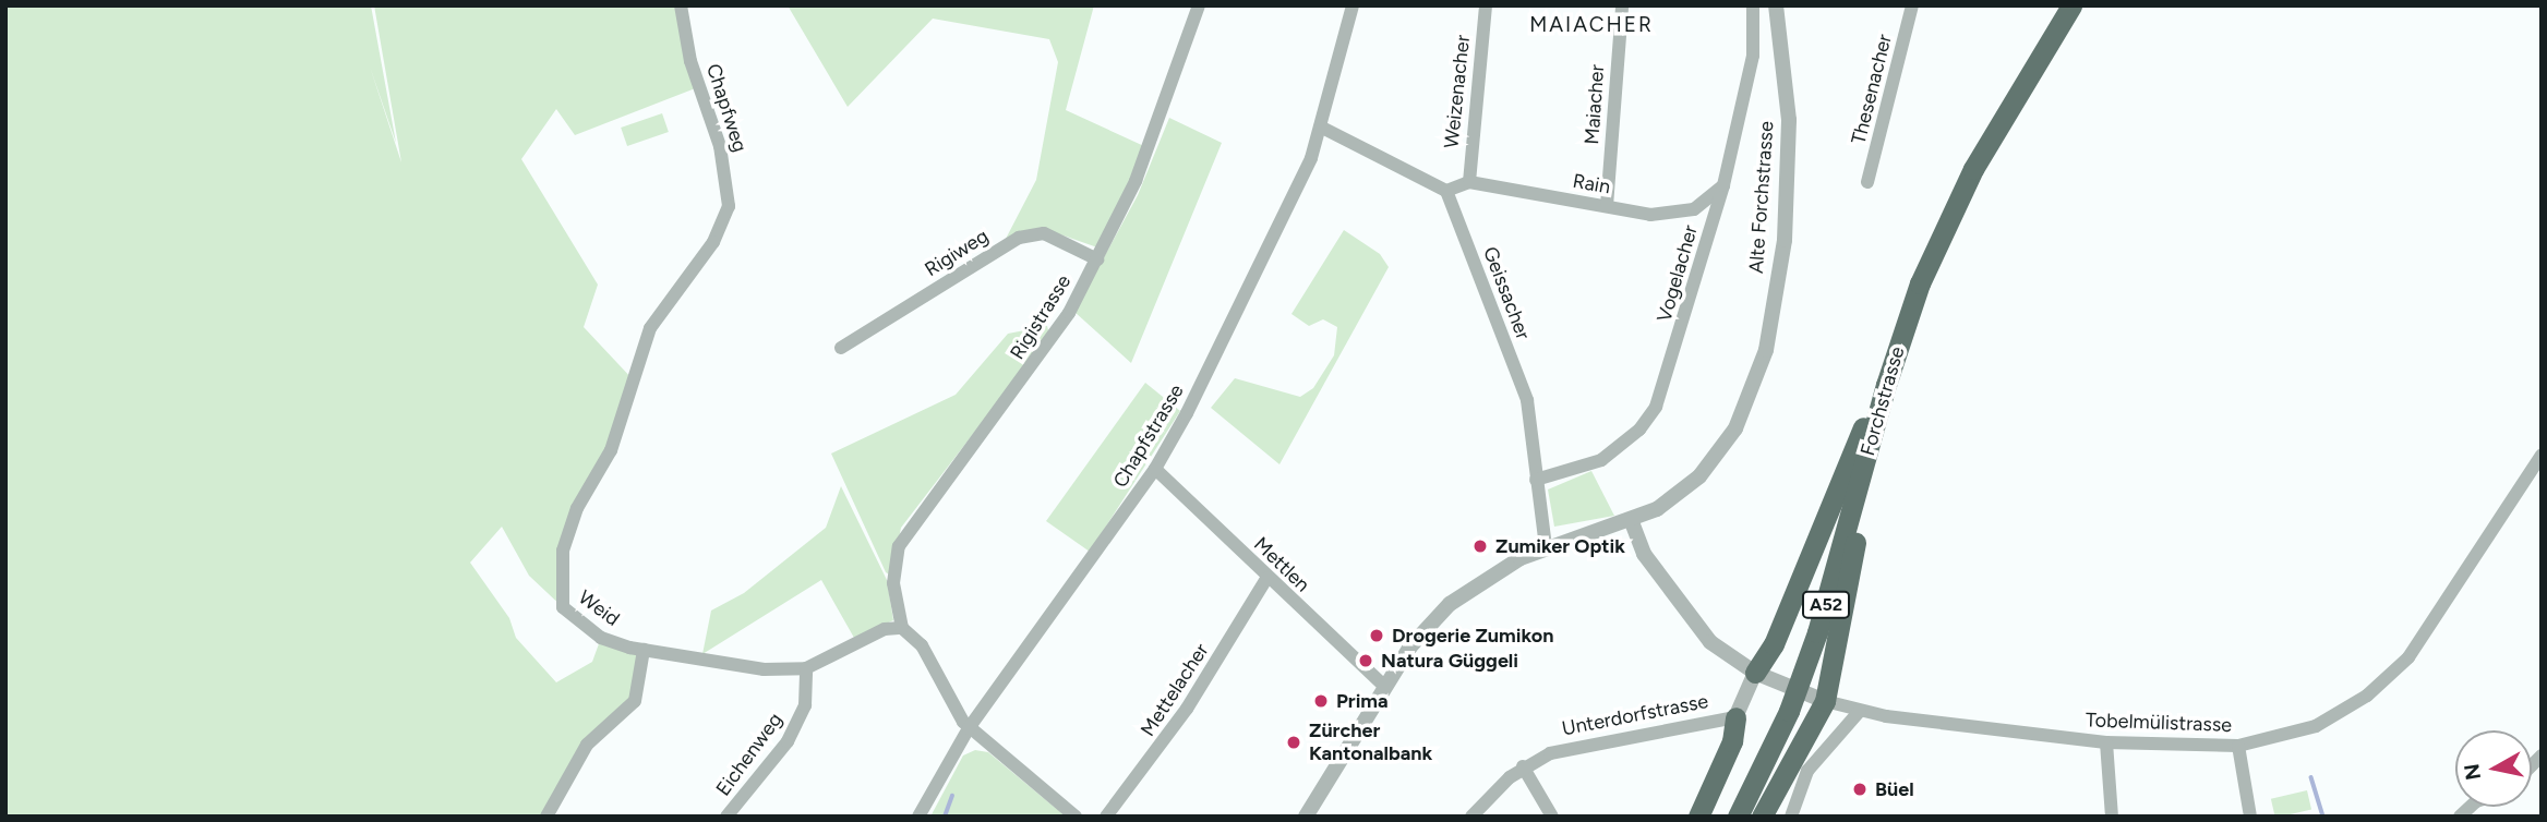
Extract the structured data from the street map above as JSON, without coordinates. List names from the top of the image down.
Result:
{
  "streets": {
    "highway": ["Forchstrasse", "A52"],
    "street": [
      "Thesenacher",
      "Weizenacher",
      "Maiacher",
      "Chapfweg",
      "Rain",
      "Alte Forchstrasse",
      "Rigiweg",
      "Vogelacher",
      "Geissacher",
      "Rigistrasse",
      "Chapfstrasse",
      "Mettlen",
      "Weid",
      "Mettelacher",
      "Unterdorfstrasse",
      "Tobelmülistrasse",
      "Eichenweg"
    ]
  },
  "crossings": [
    ["Weizenacher", "Rain"],
    ["Maiacher", "Rain"],
    ["Chapfweg", "Weid"],
    ["Rain", "Vogelacher"],
    ["Alte Forchstrasse", "Geissacher"],
    ["Alte Forchstrasse", "Mettlen"],
    ["Rigiweg", "Rigistrasse"],
    ["Vogelacher", "Geissacher"],
    ["Rigistrasse", "Weid"],
    ["Chapfstrasse", "Mettlen"],
    ["Mettlen", "Mettelacher"],
    ["Weid", "Eichenweg"]
  ],
  "districts": ["MAIACHER"],
  "places": [
    "Zumiker Optik",
    "Drogerie Zumikon",
    "Natura Güggeli",
    "Prima",
    "Zürcher Kantonalbank",
    "Büel"
  ],
  "north": "left"
}
